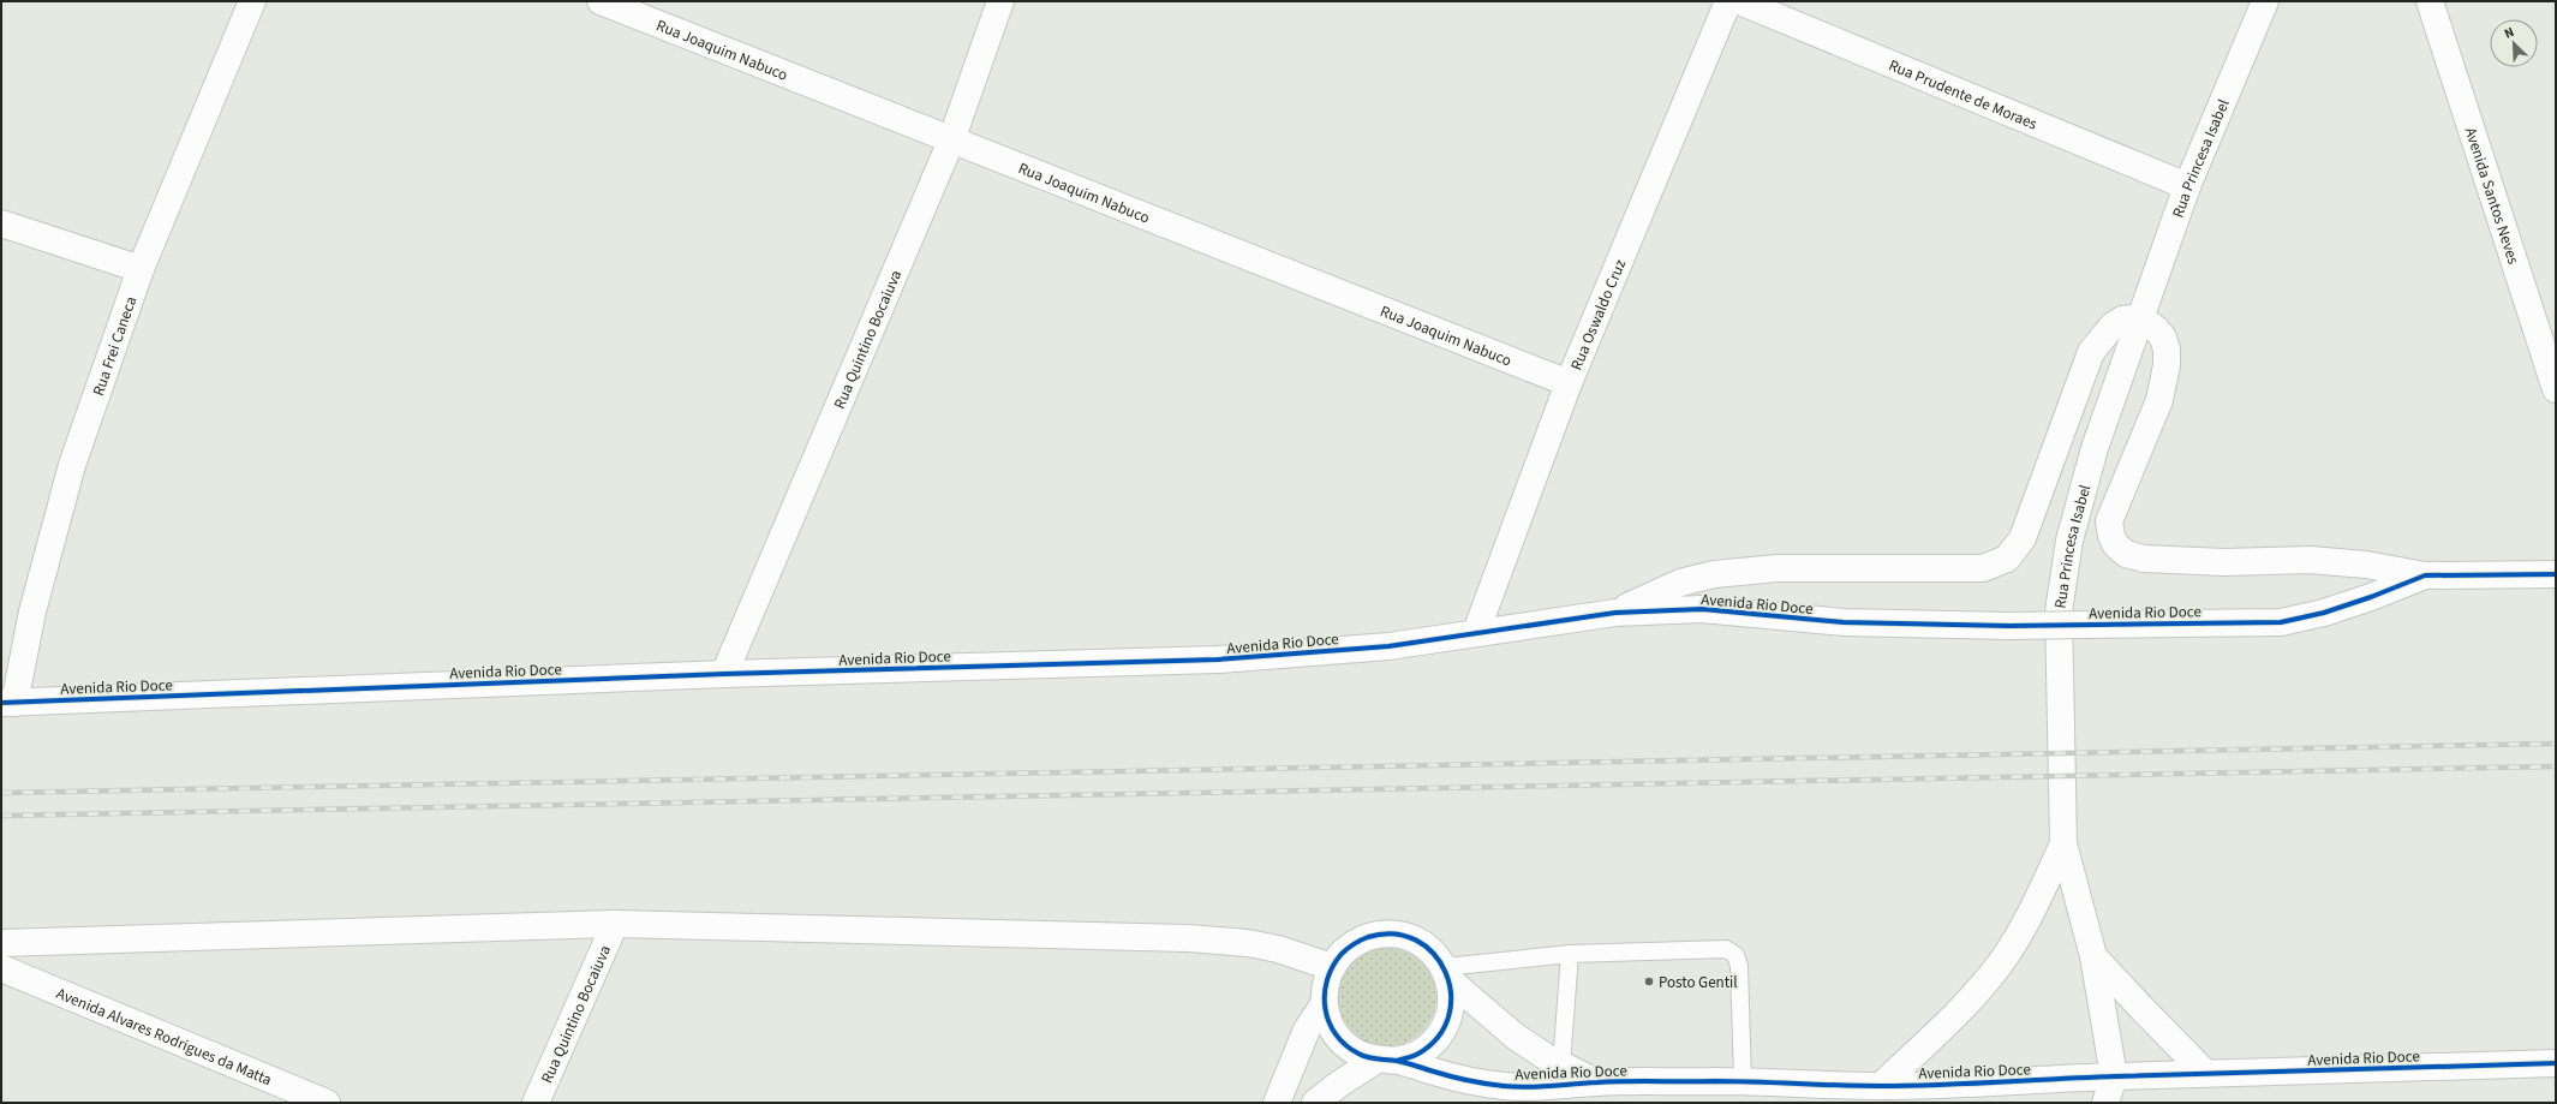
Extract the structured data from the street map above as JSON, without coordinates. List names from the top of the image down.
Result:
{
  "streets": {
    "street": [
      "Rua Joaquim Nabuco",
      "Rua Prudente de Moraes",
      "Rua Princesa Isabel",
      "Avenida Santos Neves",
      "Rua Oswaldo Cruz",
      "Rua Quintino Bocaiuva",
      "Rua Frei Caneca",
      "Avenida Rio Doce",
      "Avenida Alvares Rodrigues da Matta"
    ]
  },
  "crossings": [
    ["Rua Joaquim Nabuco", "Rua Oswaldo Cruz"],
    ["Rua Joaquim Nabuco", "Rua Quintino Bocaiuva"],
    ["Rua Prudente de Moraes", "Rua Princesa Isabel"],
    ["Rua Princesa Isabel", "Avenida Rio Doce"],
    ["Rua Oswaldo Cruz", "Avenida Rio Doce"],
    ["Rua Quintino Bocaiuva", "Avenida Rio Doce"],
    ["Rua Frei Caneca", "Avenida Rio Doce"]
  ],
  "places": ["Posto Gentil"],
  "north": "top left"
}
